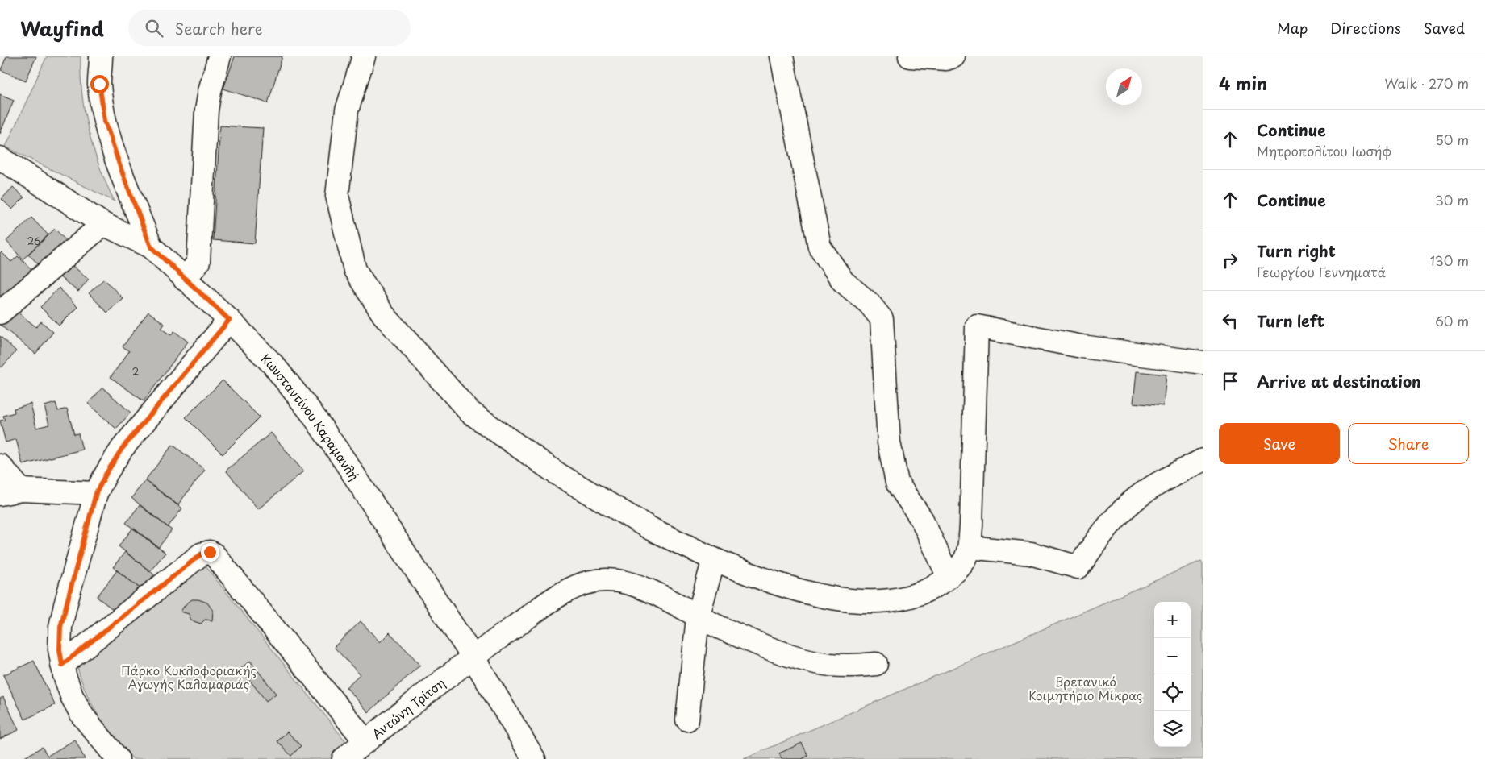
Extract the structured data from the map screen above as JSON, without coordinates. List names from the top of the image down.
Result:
{
  "streets": {
    "main road": ["Κωνσταντίνου Καραμανλή", "Αντώνη Τρίτση"]
  },
  "crossings": [
    ["Κωνσταντίνου Καραμανλή", "Αντώνη Τρίτση"]
  ],
  "parks": ["Πάρκο Κυκλοφοριακής Αγωγής Καλαμαριάς", "Βρετανικό Κοιμητήριο Μίκρας"],
  "house_numbers": ["26", "2"],
  "north": "top right",
  "page": {
    "header": "Wayfind",
    "search": "Search here",
    "nav": ["Map", "Directions", "Saved"],
    "heading": ["4 min", "Walk · 270 m"],
    "list": [
      ["Continue", "Μητροπολίτου Ιωσήφ", "50 m"],
      ["Continue", "30 m"],
      ["Turn right", "Γεωργίου Γεννηματά", "130 m"],
      ["Turn left", "60 m"],
      "Arrive at destination"
    ],
    "buttons": ["Save", "Share"],
    "map_buttons": ["+", "−"]
  }
}
